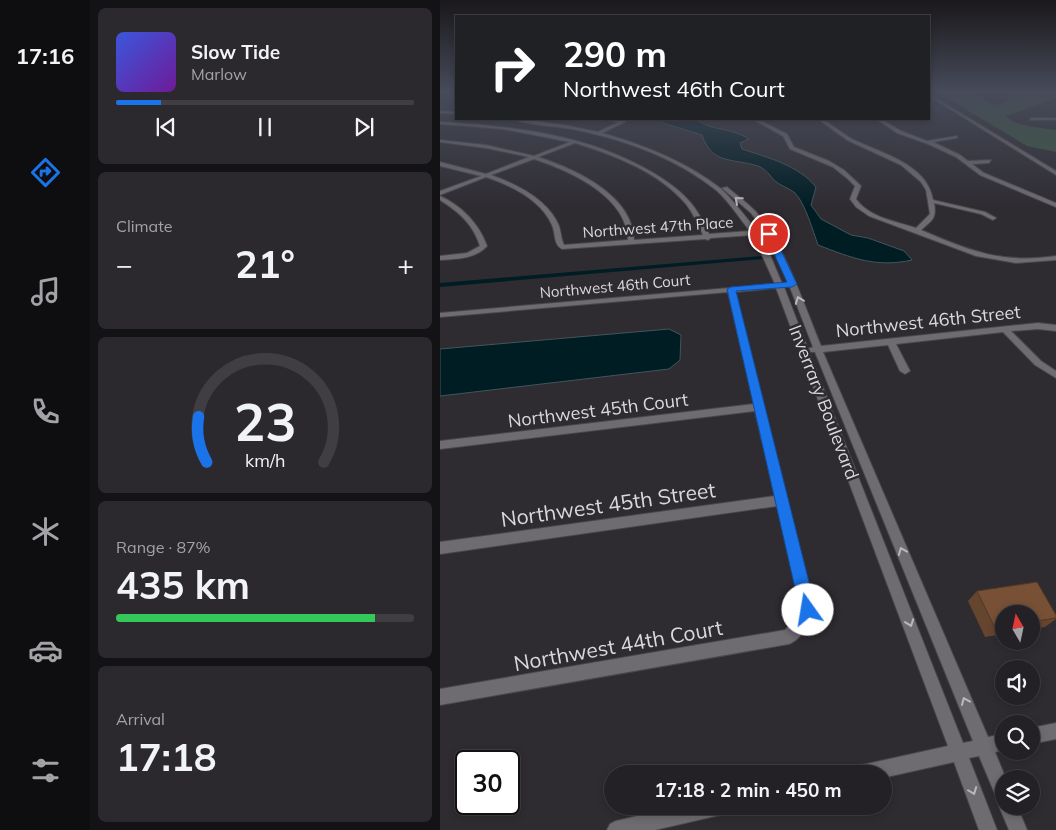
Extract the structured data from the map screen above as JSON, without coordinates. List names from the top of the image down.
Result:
{
  "streets": {
    "street": [
      "Northwest 47th Place",
      "Northwest 46th Court",
      "Northwest 46th Street",
      "Inverrary Boulevard",
      "Northwest 45th Court",
      "Northwest 45th Street",
      "Northwest 44th Court"
    ]
  },
  "crossings": [
    ["Northwest 47th Place", "Inverrary Boulevard"],
    ["Northwest 46th Court", "Inverrary Boulevard"],
    ["Northwest 46th Street", "Inverrary Boulevard"],
    ["Northwest 45th Street", "Northwest 44th Court"]
  ],
  "north": "top",
  "page": {
    "tabs": "17:16",
    "turn": ["290 m", "Northwest 46th Court"],
    "song": ["Slow Tide", "Marlow"],
    "tile": [
      "Climate",
      ["Range · 87%", "435 km"],
      ["Arrival", "17:18"]
    ],
    "heat": ["−", "21°", "+"],
    "limit": "30",
    "trip": "17:18 · 2 min · 450 m",
    "gauge": ["23", "km/h"]
  }
}
